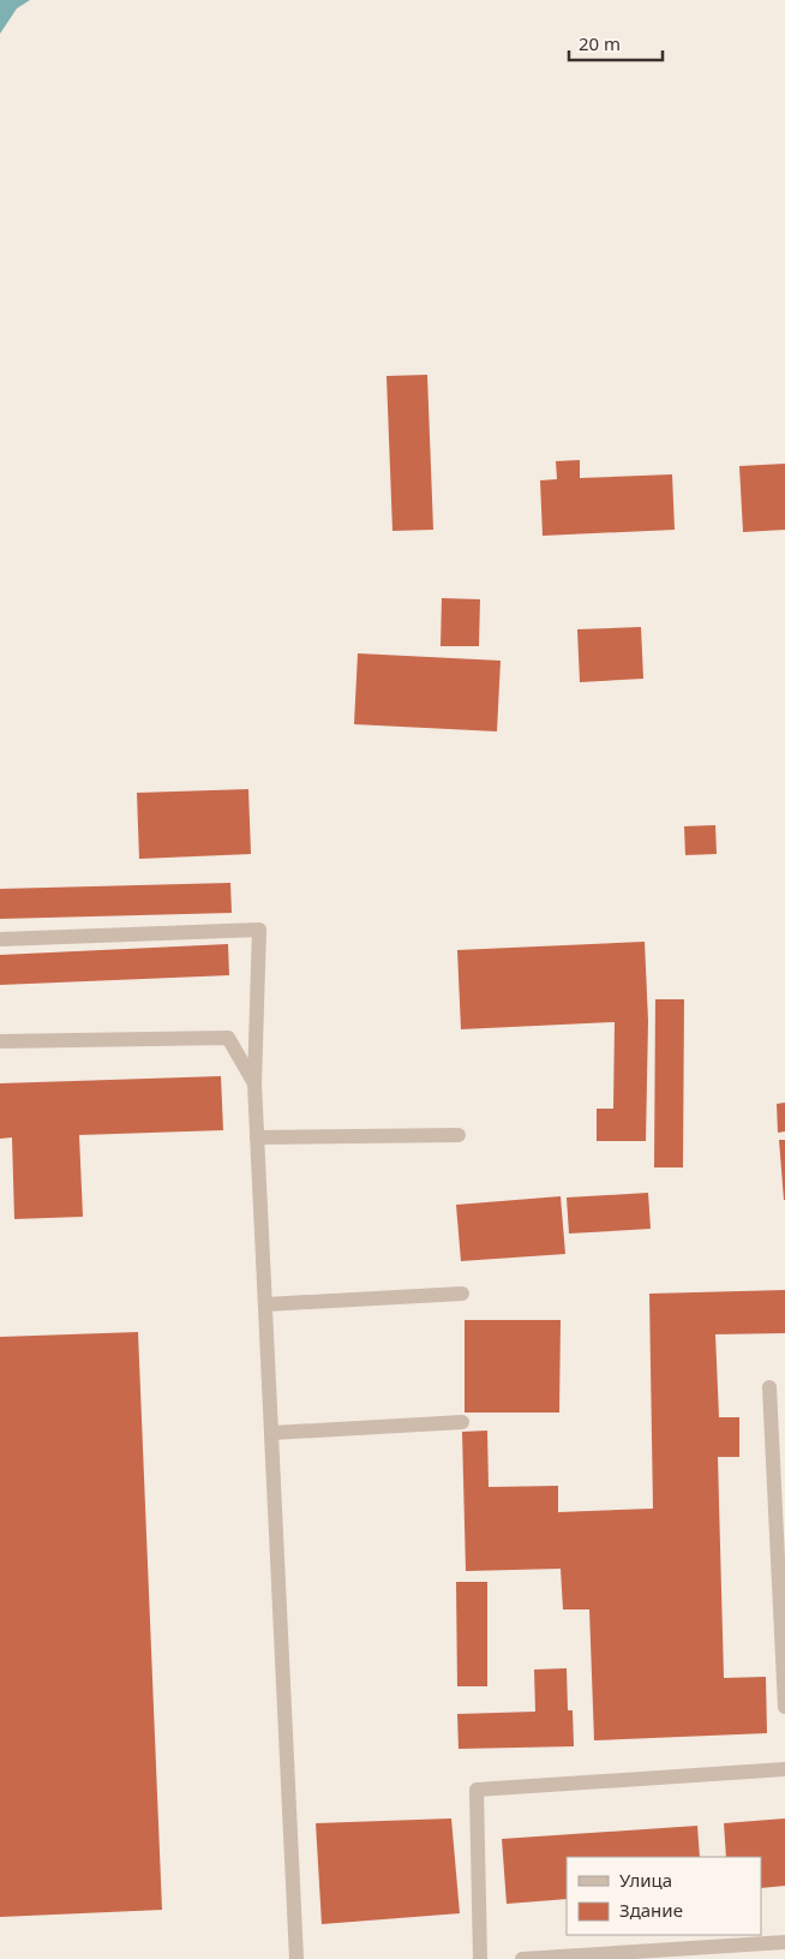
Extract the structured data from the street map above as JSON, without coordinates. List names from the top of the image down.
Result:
{
  "legend": ["Улица", "Здание"],
  "scale_bar": "20 m"
}
